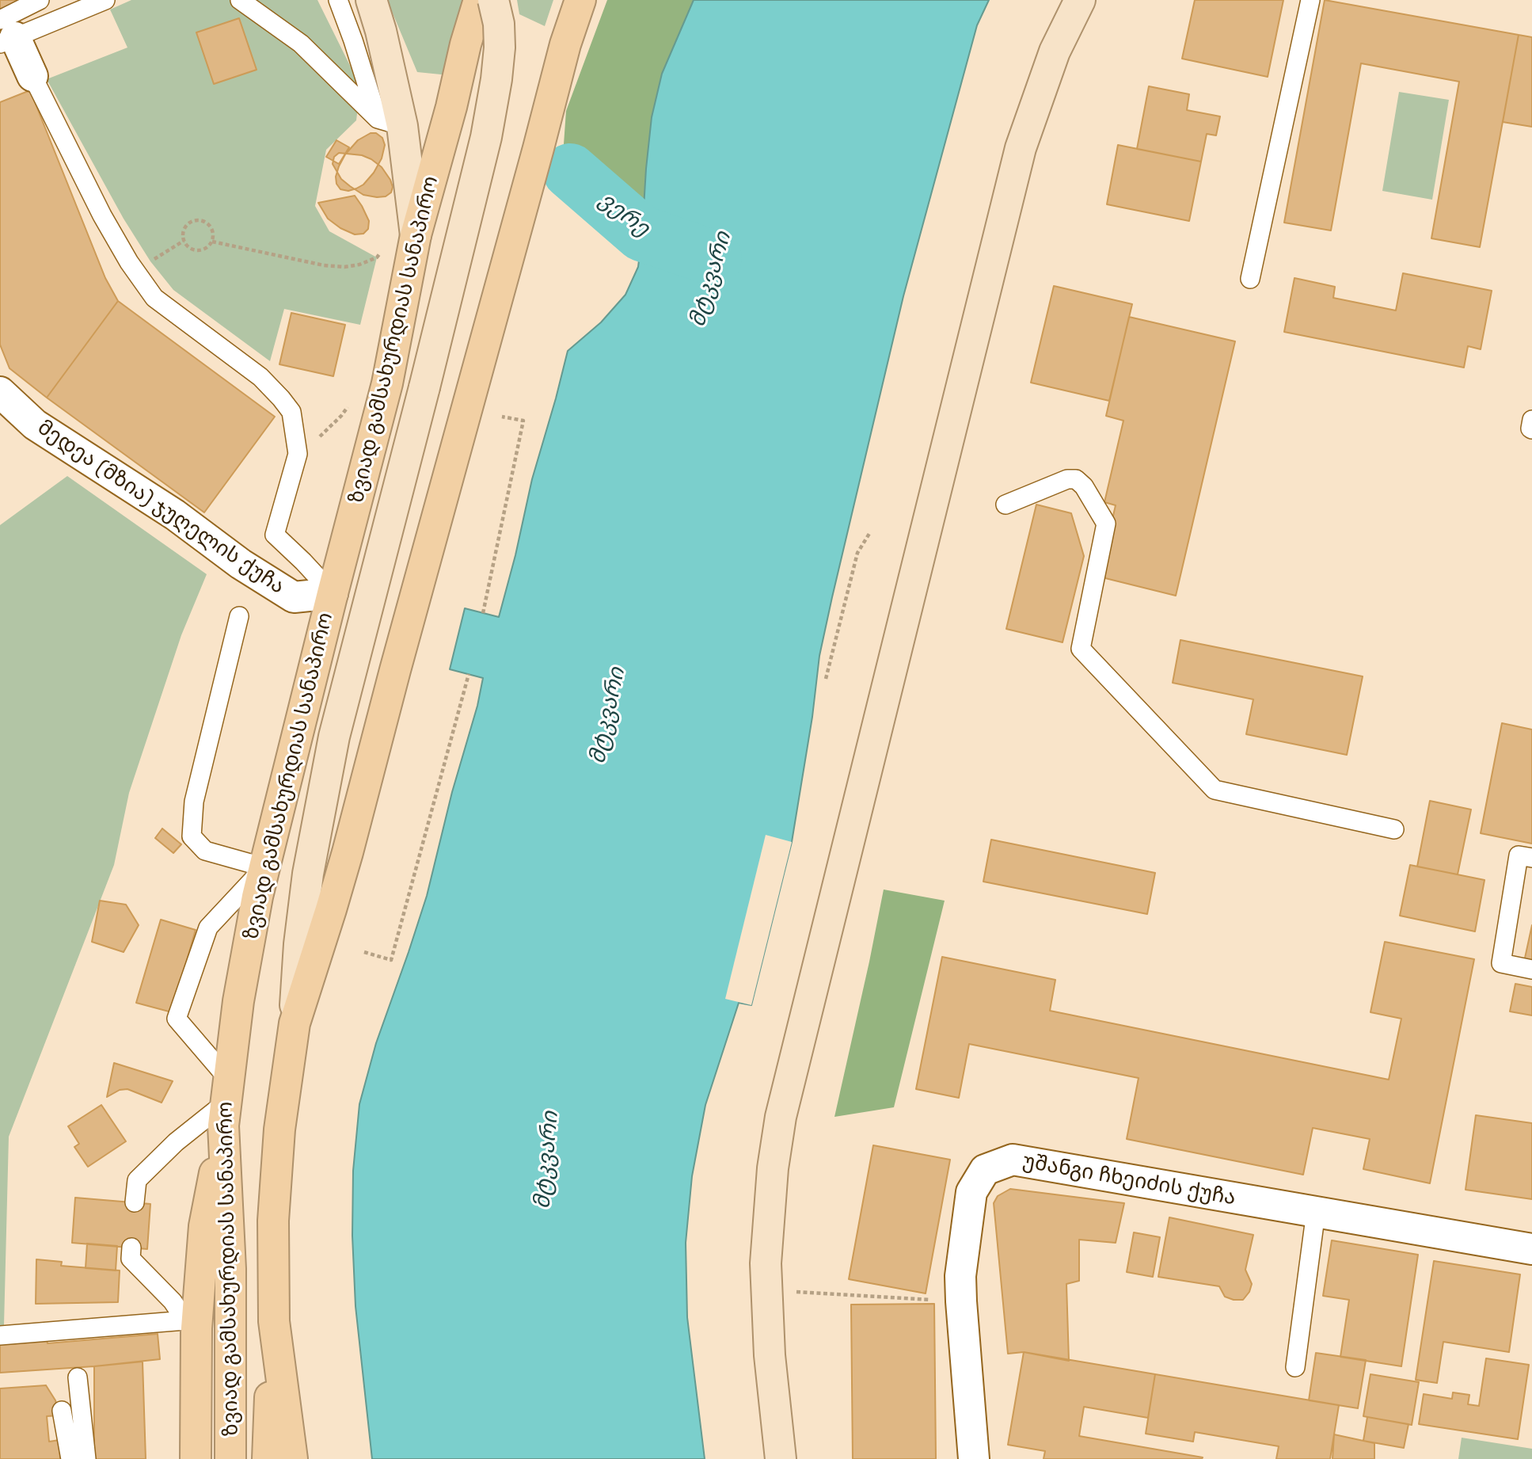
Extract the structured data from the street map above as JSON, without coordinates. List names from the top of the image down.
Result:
{
  "streets": {
    "highway": ["ზვიად გამსახურდიას სანაპირო"],
    "street": ["მედეა (მზია) ჯუღელის ქუჩა", "უშანგი ჩხეიძის ქუჩა"]
  },
  "crossings": [
    ["ზვიად გამსახურდიას სანაპირო", "მედეა (მზია) ჯუღელის ქუჩა"]
  ],
  "water": ["ვერე", "მტკვარი"]
}
